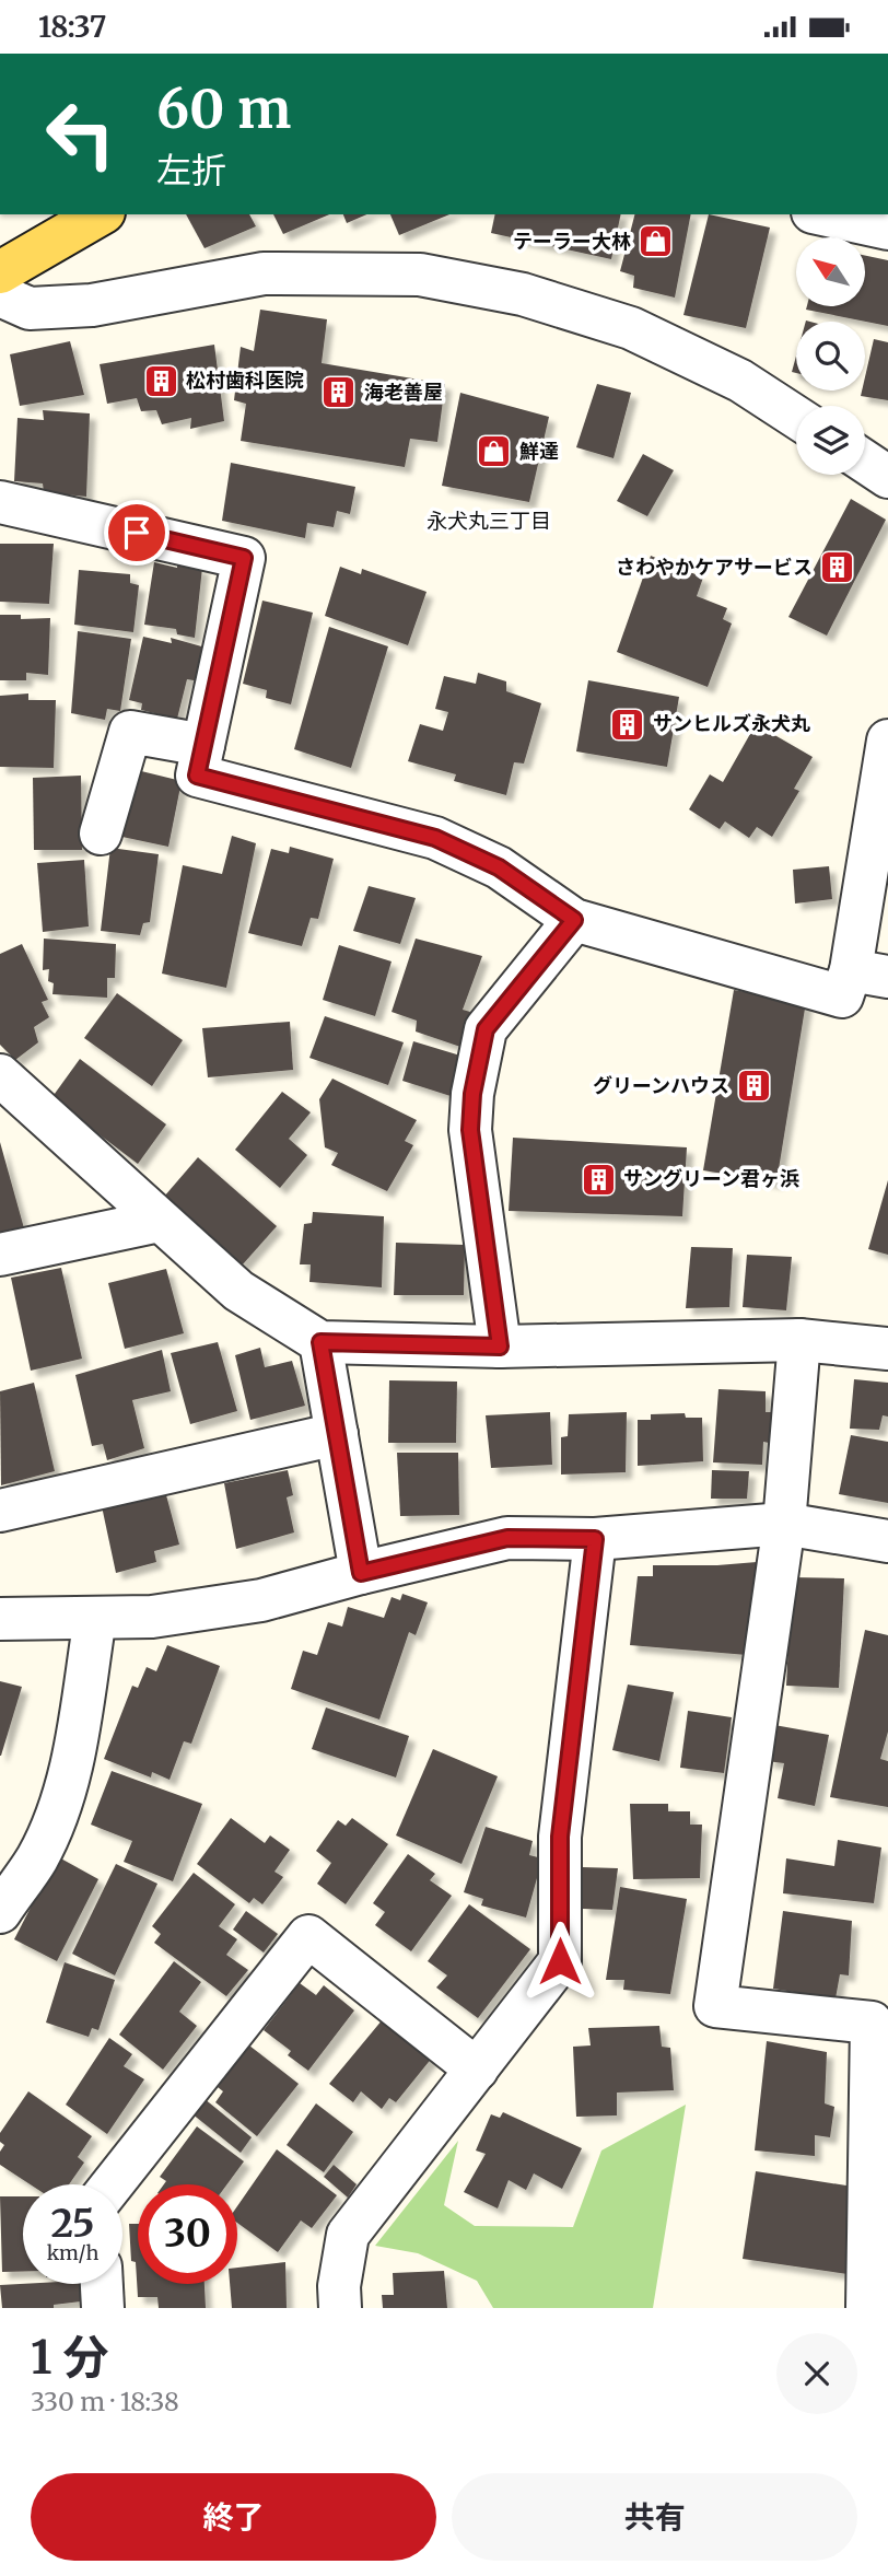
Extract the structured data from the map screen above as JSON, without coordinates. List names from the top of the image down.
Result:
{
  "districts": ["永犬丸三丁目"],
  "places": {
    "shop": ["テーラー大林", "鮮達"],
    "building": [
      "松村歯科医院",
      "海老善屋",
      "さわやかケアサービス",
      "サンヒルズ永犬丸",
      "グリーンハウス",
      "サングリーン君ヶ浜"
    ]
  },
  "north": "top left",
  "page": {
    "status": "18:37",
    "turn": ["60 m", "左折"],
    "speed": "25 km/h",
    "limit": "30",
    "heading": ["1 分", "330 m · 18:38"],
    "buttons": ["終了", "共有"]
  }
}
